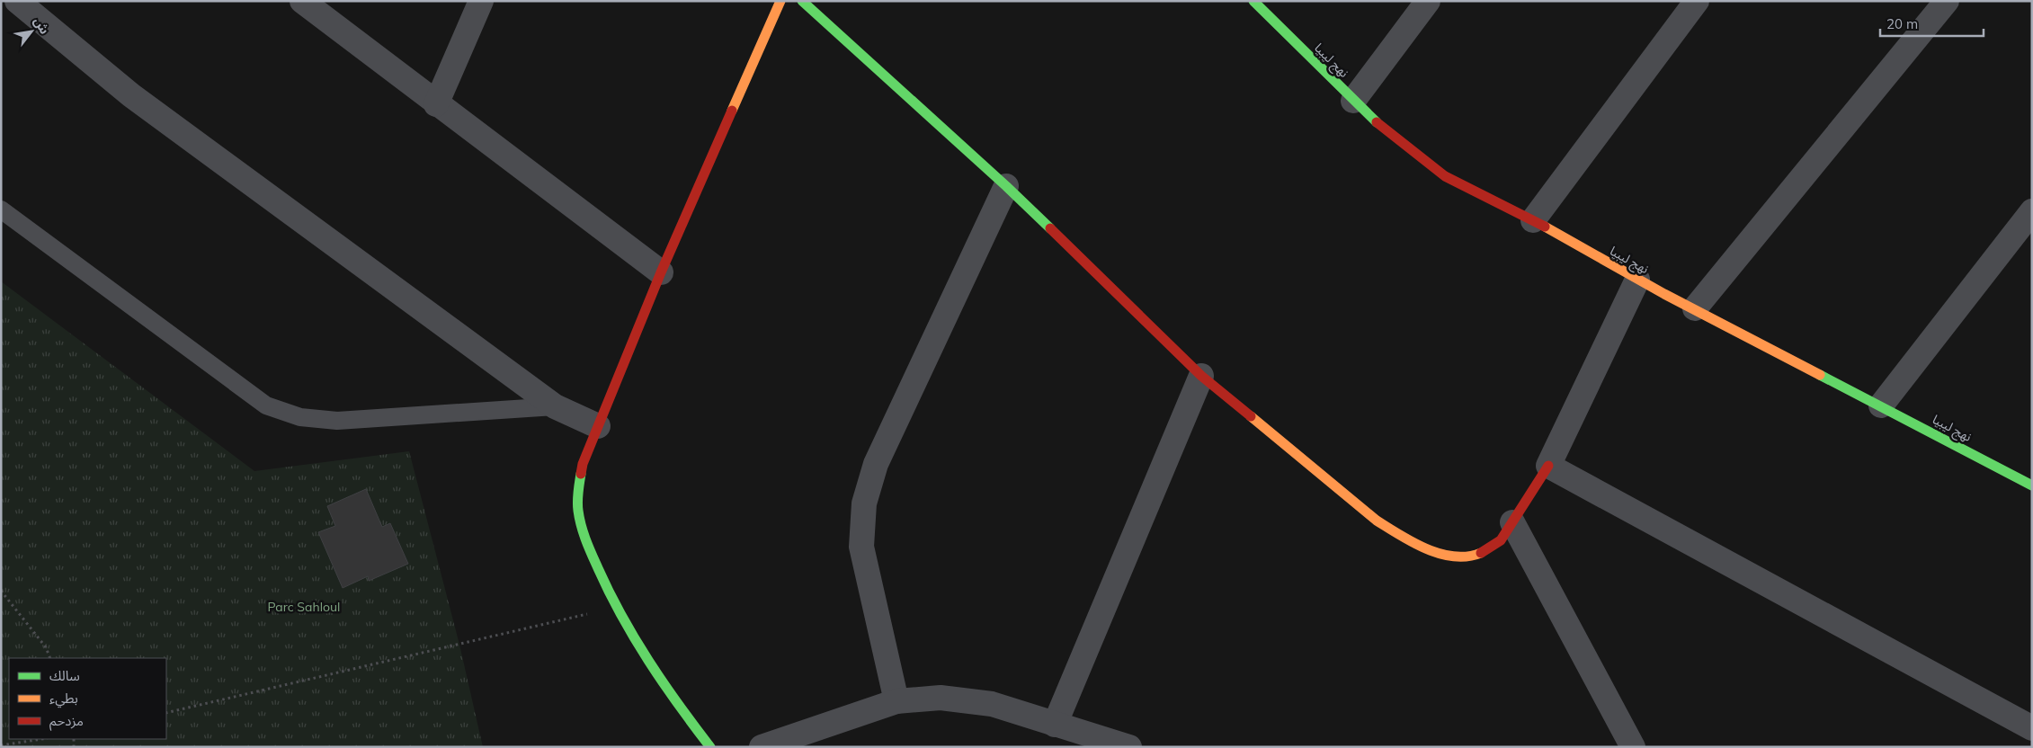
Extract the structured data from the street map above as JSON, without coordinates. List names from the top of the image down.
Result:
{
  "streets": {
    "street": ["نهج ليبيا"]
  },
  "parks": ["Parc Sahloul"],
  "legend": ["سالك", "بطيء", "مزدحم"],
  "scale_bar": "20 m",
  "north": "top right"
}
